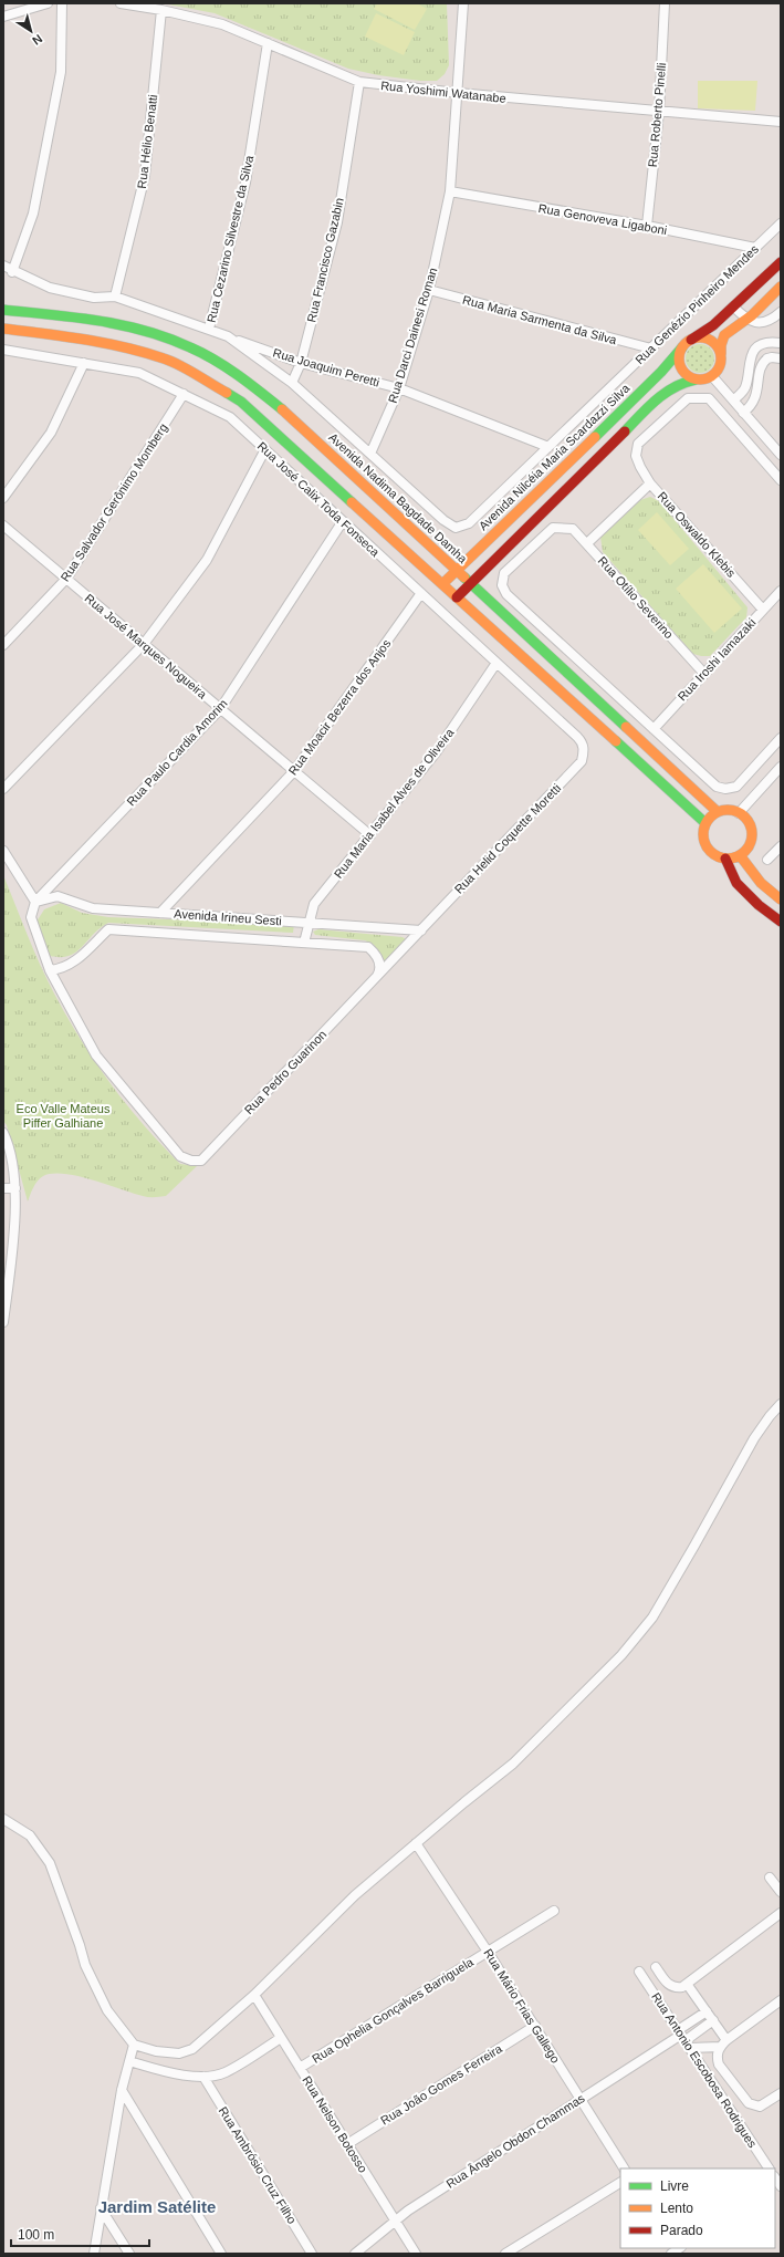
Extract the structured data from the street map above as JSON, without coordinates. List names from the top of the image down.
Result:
{
  "streets": {
    "street": [
      "Rua Yoshimi Watanabe",
      "Rua Roberto Pinelli",
      "Rua Hélio Benatti",
      "Rua Genoveva Ligaboni",
      "Rua Cezarino Silvestre da Silva",
      "Rua Francisco Gazabin",
      "Rua Genézio Pinheiro Mendes",
      "Rua Maria Sarmenta da Silva",
      "Rua Darci Dainesi Roman",
      "Rua Joaquim Peretti",
      "Avenida Nilcéia Maria Scardazzi Silva",
      "Avenida Nadima Bagdade Damha",
      "Rua José Calix Toda Fonseca",
      "Rua Salvador Gerônimo Momberg",
      "Rua Oswaldo Klebis",
      "Rua Otílio Severino",
      "Rua José Marques Nogueira",
      "Rua Iroshi Iamazaki",
      "Rua Moacir Bezerra dos Anjos",
      "Rua Paulo Cardia Amorim",
      "Rua Maria Isabel Alves de Oliveira",
      "Rua Helid Coquette Moretti",
      "Avenida Irineu Sesti",
      "Rua Pedro Guarinon",
      "Rua Mário Frias Gallego",
      "Rua Ophelia Gonçalves Barriguela",
      "Rua Antonio Escobosa Rodrigues",
      "Rua João Gomes Ferreira",
      "Rua Nelson Botosso",
      "Rua Ângelo Obdon Chammas",
      "Rua Ambrósio Cruz Filho"
    ]
  },
  "crossings": [
    ["Rua Yoshimi Watanabe", "Rua Roberto Pinelli"],
    ["Rua Yoshimi Watanabe", "Rua Hélio Benatti"],
    ["Rua Yoshimi Watanabe", "Rua Cezarino Silvestre da Silva"],
    ["Rua Yoshimi Watanabe", "Rua Francisco Gazabin"],
    ["Rua Yoshimi Watanabe", "Rua Darci Dainesi Roman"],
    ["Rua Roberto Pinelli", "Rua Genoveva Ligaboni"],
    ["Rua Genoveva Ligaboni", "Rua Genézio Pinheiro Mendes"],
    ["Rua Genoveva Ligaboni", "Rua Darci Dainesi Roman"],
    ["Rua Francisco Gazabin", "Rua Joaquim Peretti"],
    ["Rua Genézio Pinheiro Mendes", "Rua Maria Sarmenta da Silva"],
    ["Rua Genézio Pinheiro Mendes", "Rua Darci Dainesi Roman"],
    ["Rua Genézio Pinheiro Mendes", "Rua Joaquim Peretti"],
    ["Rua Maria Sarmenta da Silva", "Rua Darci Dainesi Roman"],
    ["Rua Darci Dainesi Roman", "Rua Joaquim Peretti"],
    ["Avenida Nilcéia Maria Scardazzi Silva", "Avenida Nadima Bagdade Damha"],
    ["Rua José Calix Toda Fonseca", "Rua Salvador Gerônimo Momberg"],
    ["Rua José Calix Toda Fonseca", "Rua Moacir Bezerra dos Anjos"],
    ["Rua José Calix Toda Fonseca", "Rua Paulo Cardia Amorim"],
    ["Rua José Calix Toda Fonseca", "Rua Maria Isabel Alves de Oliveira"],
    ["Rua José Calix Toda Fonseca", "Rua Helid Coquette Moretti"],
    ["Rua Salvador Gerônimo Momberg", "Rua José Marques Nogueira"],
    ["Rua Oswaldo Klebis", "Rua Iroshi Iamazaki"],
    ["Rua Otílio Severino", "Rua Iroshi Iamazaki"],
    ["Rua José Marques Nogueira", "Rua Moacir Bezerra dos Anjos"],
    ["Rua José Marques Nogueira", "Rua Paulo Cardia Amorim"],
    ["Rua José Marques Nogueira", "Rua Maria Isabel Alves de Oliveira"],
    ["Rua Moacir Bezerra dos Anjos", "Avenida Irineu Sesti"],
    ["Rua Paulo Cardia Amorim", "Avenida Irineu Sesti"],
    ["Rua Maria Isabel Alves de Oliveira", "Avenida Irineu Sesti"],
    ["Rua Helid Coquette Moretti", "Avenida Irineu Sesti"],
    ["Rua Helid Coquette Moretti", "Rua Pedro Guarinon"],
    ["Avenida Irineu Sesti", "Rua Pedro Guarinon"],
    ["Rua Mário Frias Gallego", "Rua Ophelia Gonçalves Barriguela"],
    ["Rua Mário Frias Gallego", "Rua João Gomes Ferreira"],
    ["Rua Mário Frias Gallego", "Rua Ângelo Obdon Chammas"],
    ["Rua Ophelia Gonçalves Barriguela", "Rua Nelson Botosso"],
    ["Rua Antonio Escobosa Rodrigues", "Rua Ângelo Obdon Chammas"],
    ["Rua João Gomes Ferreira", "Rua Nelson Botosso"],
    ["Rua Nelson Botosso", "Rua Ângelo Obdon Chammas"]
  ],
  "districts": ["Jardim Satélite"],
  "parks": ["Eco Valle Mateus Piffer Galhiane"],
  "legend": ["Livre", "Lento", "Parado"],
  "scale_bar": "100 m",
  "north": "bottom right"
}
